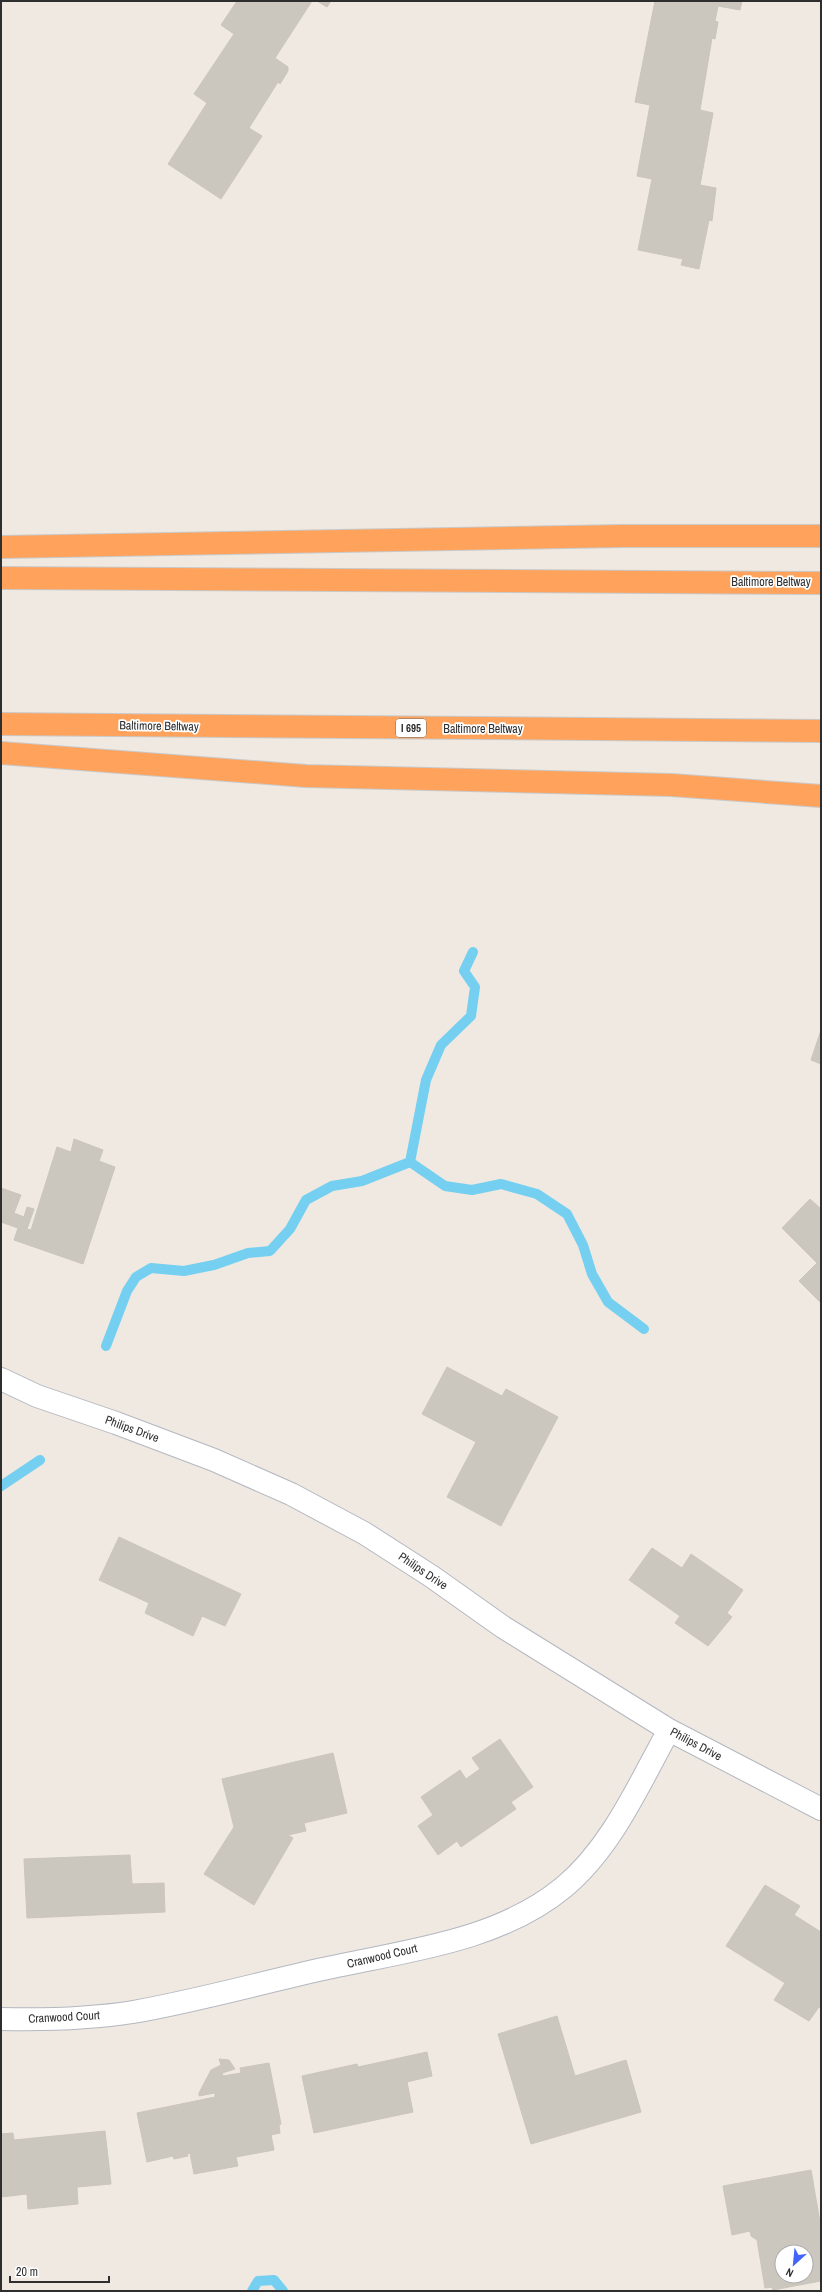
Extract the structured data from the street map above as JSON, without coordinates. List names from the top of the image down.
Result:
{
  "streets": {
    "highway": ["Baltimore Beltway", "I 695"],
    "street": ["Philips Drive", "Cranwood Court"]
  },
  "crossings": [
    ["Philips Drive", "Cranwood Court"]
  ],
  "scale_bar": "20 m",
  "north": "bottom left"
}
